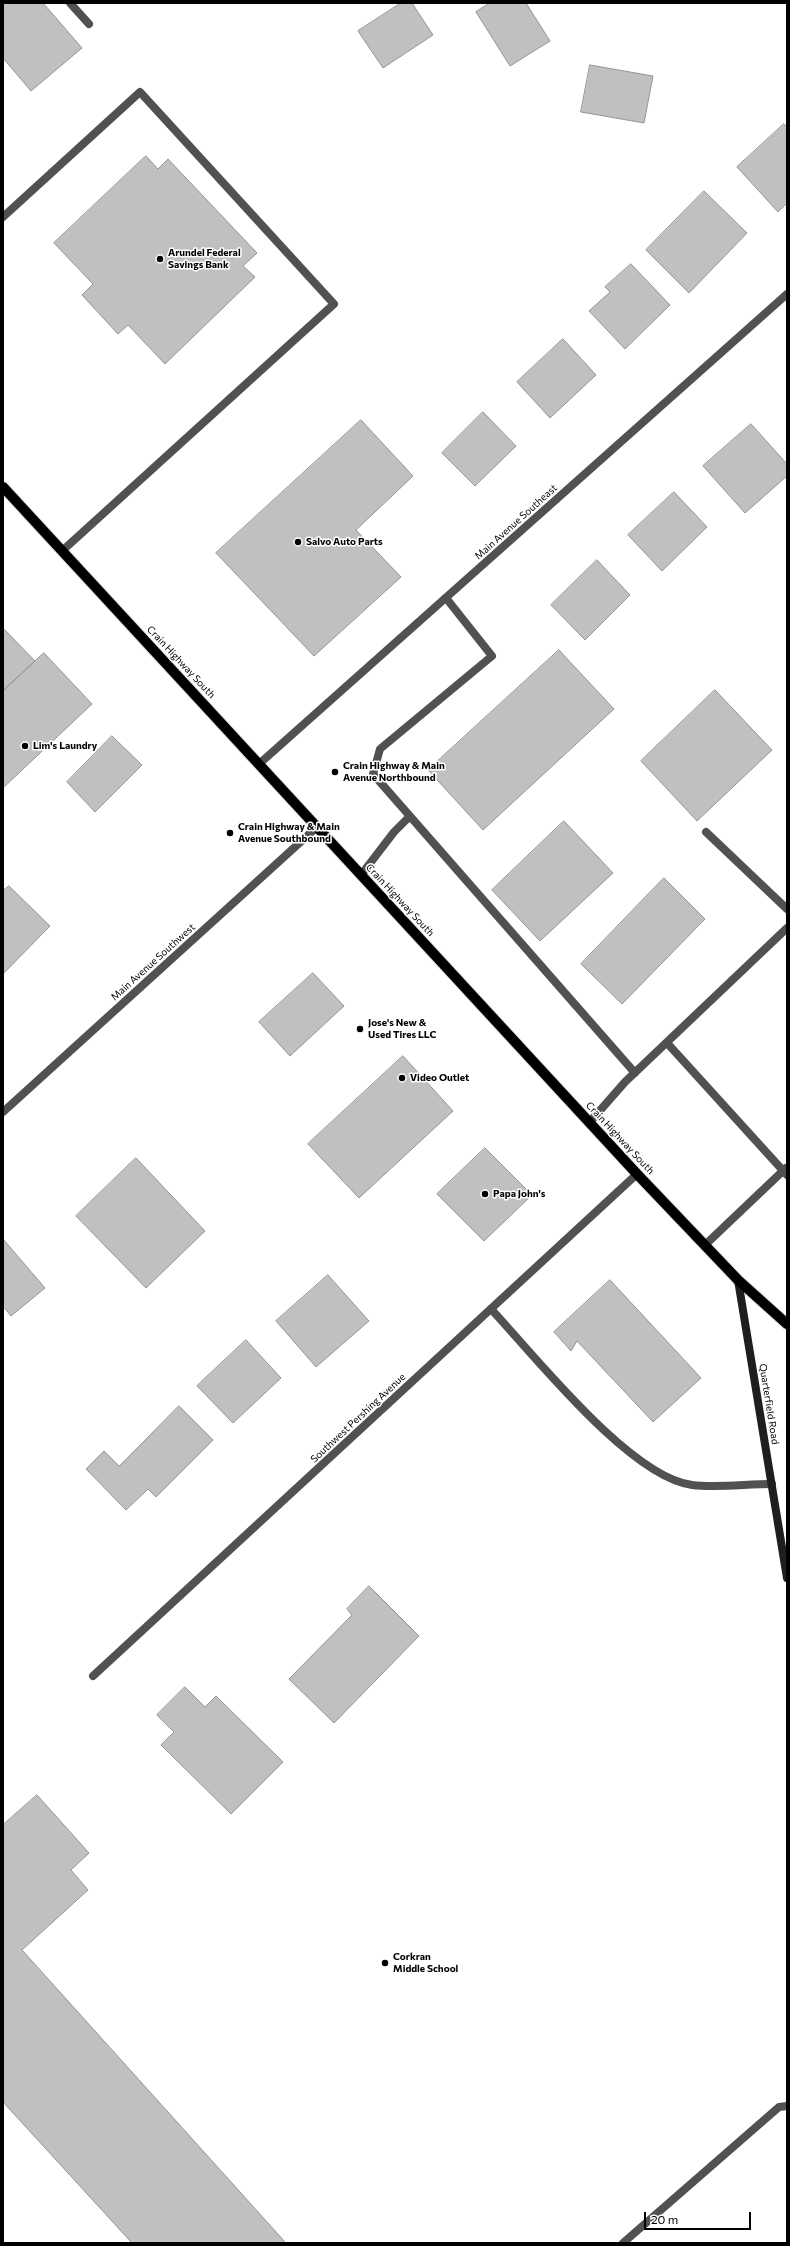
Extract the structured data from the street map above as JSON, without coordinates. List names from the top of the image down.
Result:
{
  "streets": {
    "main road": ["Crain Highway South", "Quarterfield Road"],
    "street": ["Main Avenue Southeast", "Main Avenue Southwest", "Southwest Pershing Avenue"]
  },
  "crossings": [
    ["Main Avenue Southeast", "Crain Highway South"],
    ["Crain Highway South", "Main Avenue Southwest"],
    ["Crain Highway South", "Quarterfield Road"],
    ["Crain Highway South", "Southwest Pershing Avenue"]
  ],
  "places": [
    "Arundel Federal Savings Bank",
    "Salvo Auto Parts",
    "Lim's Laundry",
    "Crain Highway & Main Avenue Northbound",
    "Crain Highway & Main Avenue Southbound",
    "Jose's New & Used Tires LLC",
    "Video Outlet",
    "Papa John's",
    "Corkran Middle School"
  ],
  "scale_bar": "20 m"
}
